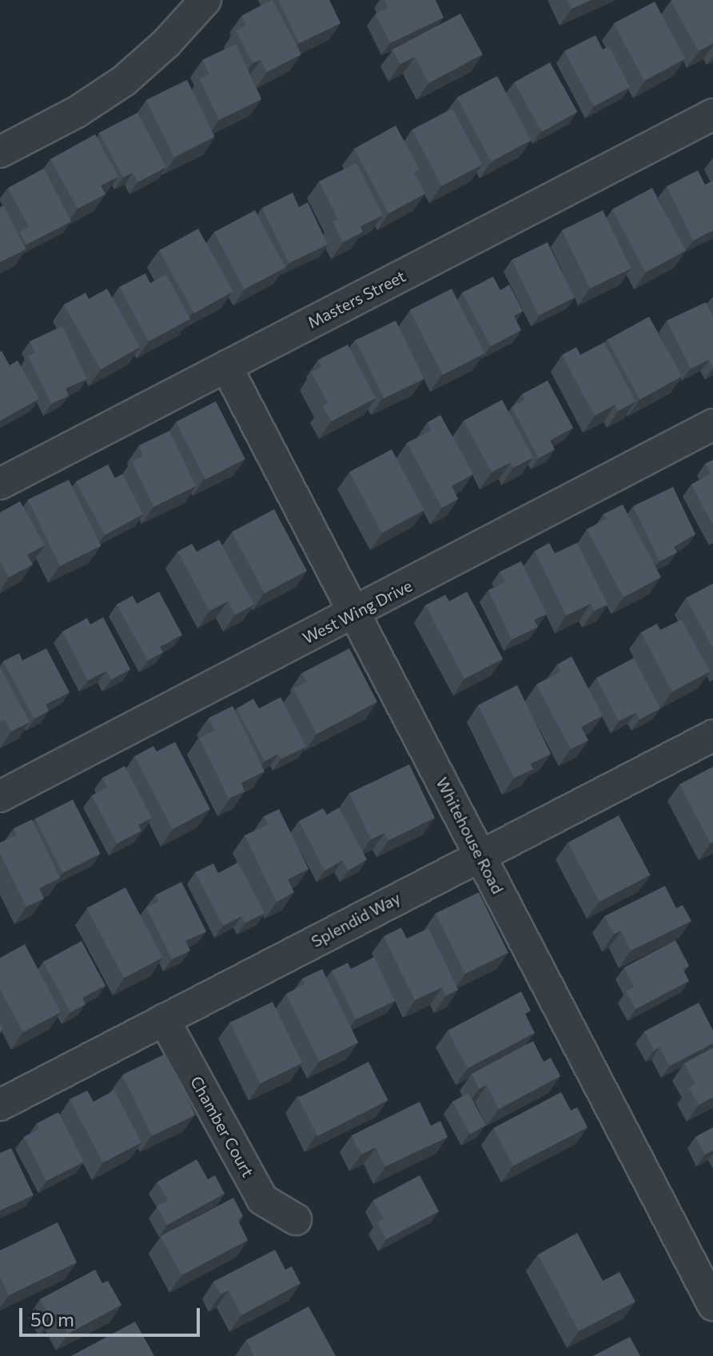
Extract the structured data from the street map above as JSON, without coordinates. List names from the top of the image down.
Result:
{
  "streets": {
    "street": [
      "Masters Street",
      "West Wing Drive",
      "Whitehouse Road",
      "Splendid Way",
      "Chamber Court"
    ]
  },
  "crossings": [
    ["Masters Street", "Whitehouse Road"],
    ["West Wing Drive", "Whitehouse Road"],
    ["Whitehouse Road", "Splendid Way"],
    ["Splendid Way", "Chamber Court"]
  ],
  "scale_bar": "50 m"
}
